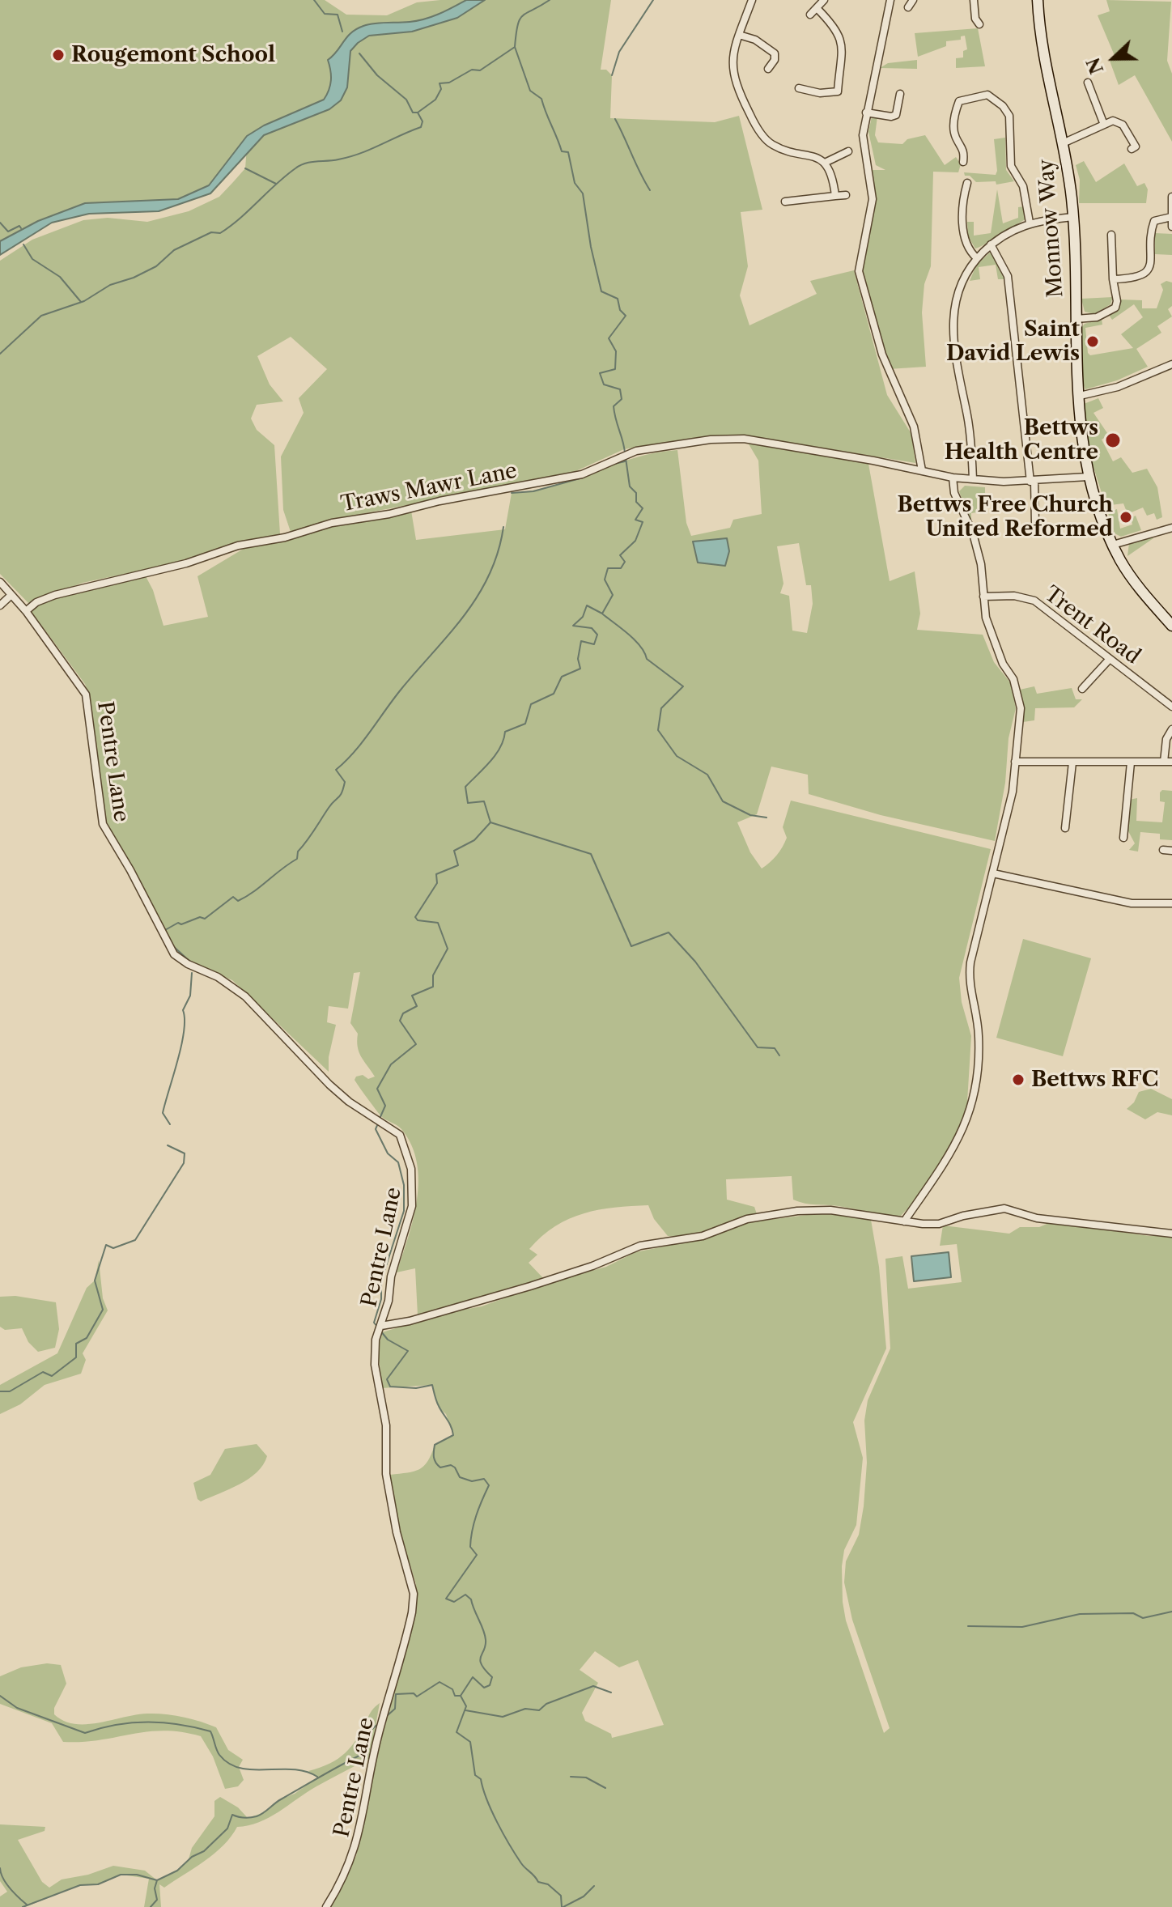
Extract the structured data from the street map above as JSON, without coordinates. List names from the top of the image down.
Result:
{
  "streets": {
    "street": [
      "Monnow Way",
      "Traws Mawr Lane",
      "Trent Road",
      "Pentre Lane"
    ]
  },
  "crossings": [
    ["Monnow Way", "Traws Mawr Lane"],
    ["Traws Mawr Lane", "Pentre Lane"]
  ],
  "places": [
    "Rougemont School",
    "Saint David Lewis",
    "Bettws Health Centre",
    "Bettws Free Church United Reformed",
    "Bettws RFC"
  ],
  "north": "left"
}
